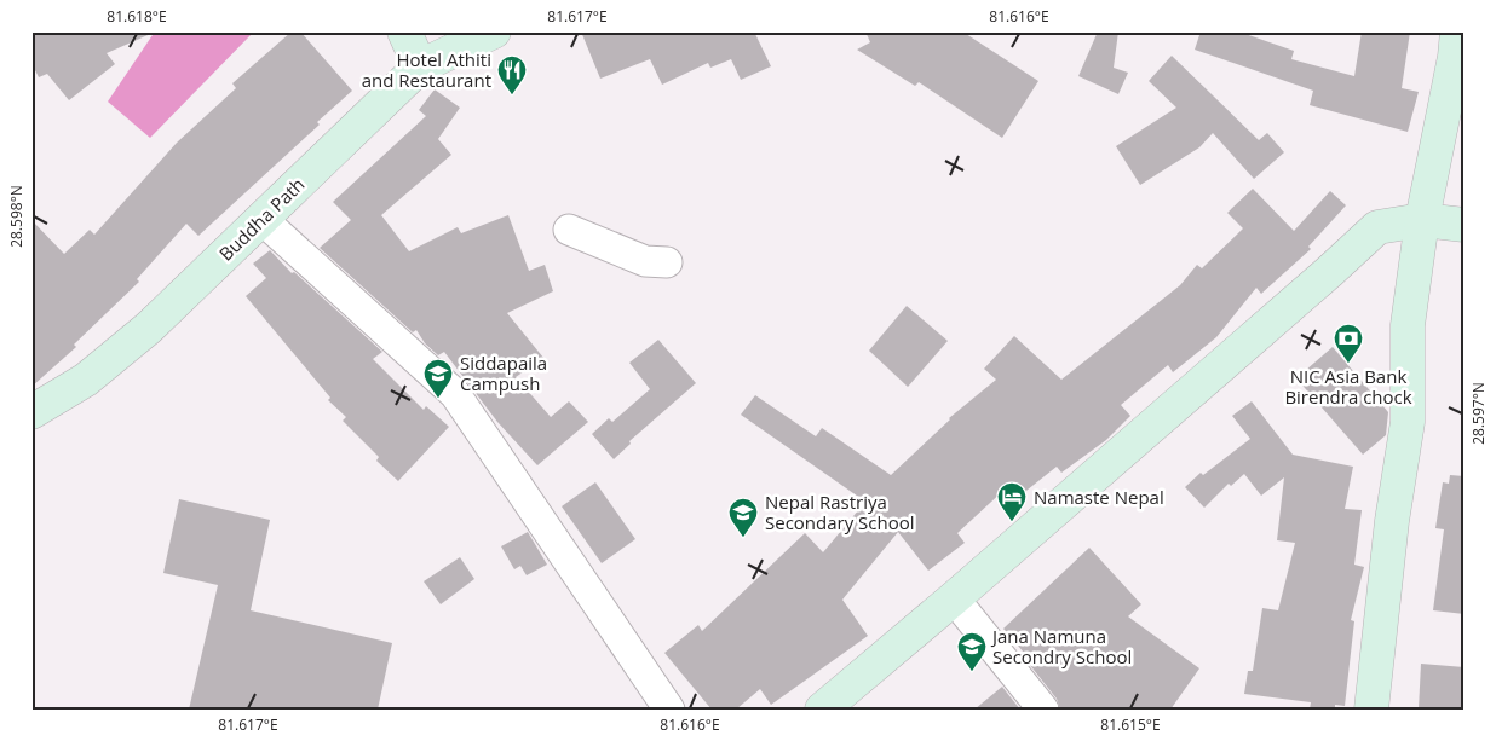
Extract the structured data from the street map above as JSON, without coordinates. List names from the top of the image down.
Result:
{
  "streets": {
    "street": ["Buddha Path"]
  },
  "places": {
    "restaurant": ["Hotel Athiti and Restaurant"],
    "bank": ["NIC Asia Bank Birendra chock"],
    "school or university": ["Siddapaila Campush", "Nepal Rastriya Secondary School", "Jana Namuna Secondry School"],
    "hotel": ["Namaste Nepal"]
  },
  "coordinates": [
    "81.618°E",
    "81.617°E",
    "81.616°E",
    "28.598°N",
    "28.597°N",
    "81.615°E"
  ]
}
